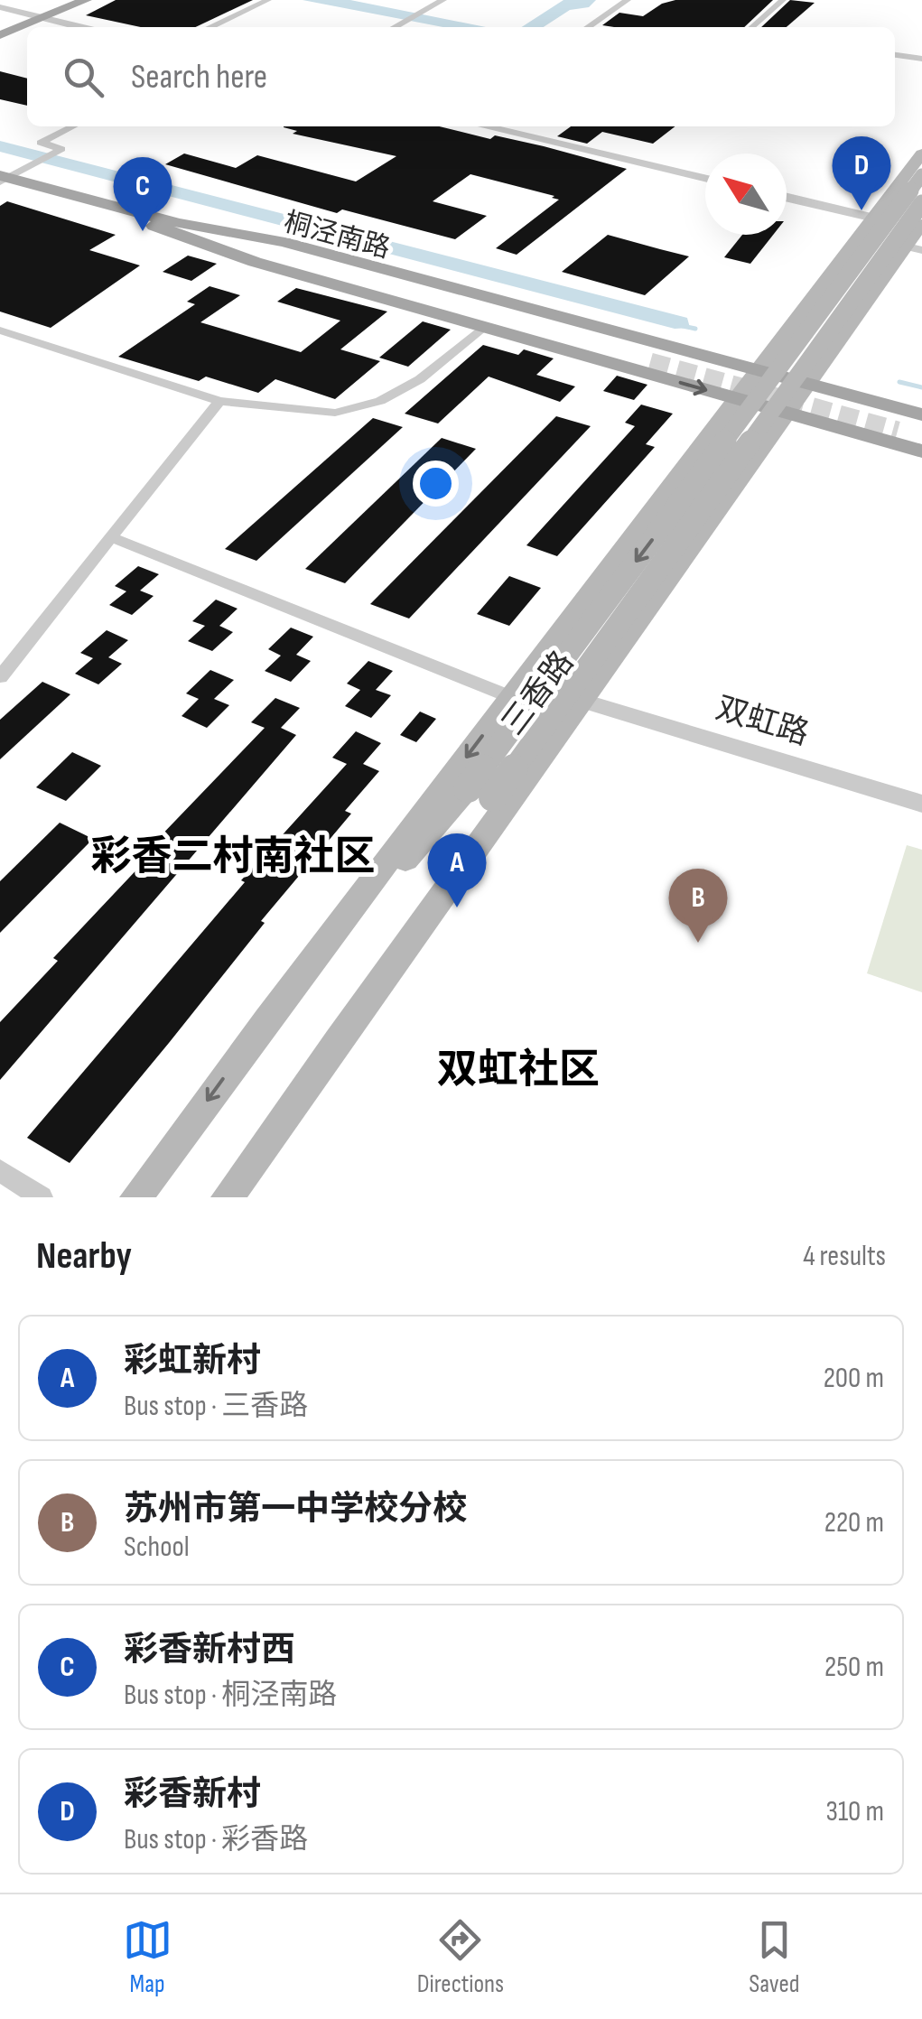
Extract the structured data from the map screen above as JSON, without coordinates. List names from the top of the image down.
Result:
{
  "streets": {
    "main road": ["桐泾南路", "三香路"],
    "street": ["双虹路"]
  },
  "districts": ["彩香二村南社区", "双虹社区"],
  "north": "top left",
  "page": {
    "search": "Search here",
    "pins": [
      "D",
      "C",
      "A",
      "B"
    ],
    "heading": ["Nearby", "4 results"],
    "list": [
      {
        "mark": "A",
        "name": "彩虹新村",
        "note": "Bus stop · 三香路",
        "value": "200 m"
      },
      {
        "mark": "B",
        "name": "苏州市第一中学校分校",
        "note": "School",
        "value": "220 m"
      },
      {
        "mark": "C",
        "name": "彩香新村西",
        "note": "Bus stop · 桐泾南路",
        "value": "250 m"
      },
      {
        "mark": "D",
        "name": "彩香新村",
        "note": "Bus stop · 彩香路",
        "value": "310 m"
      }
    ],
    "nav": ["Map", "Directions", "Saved"]
  }
}
